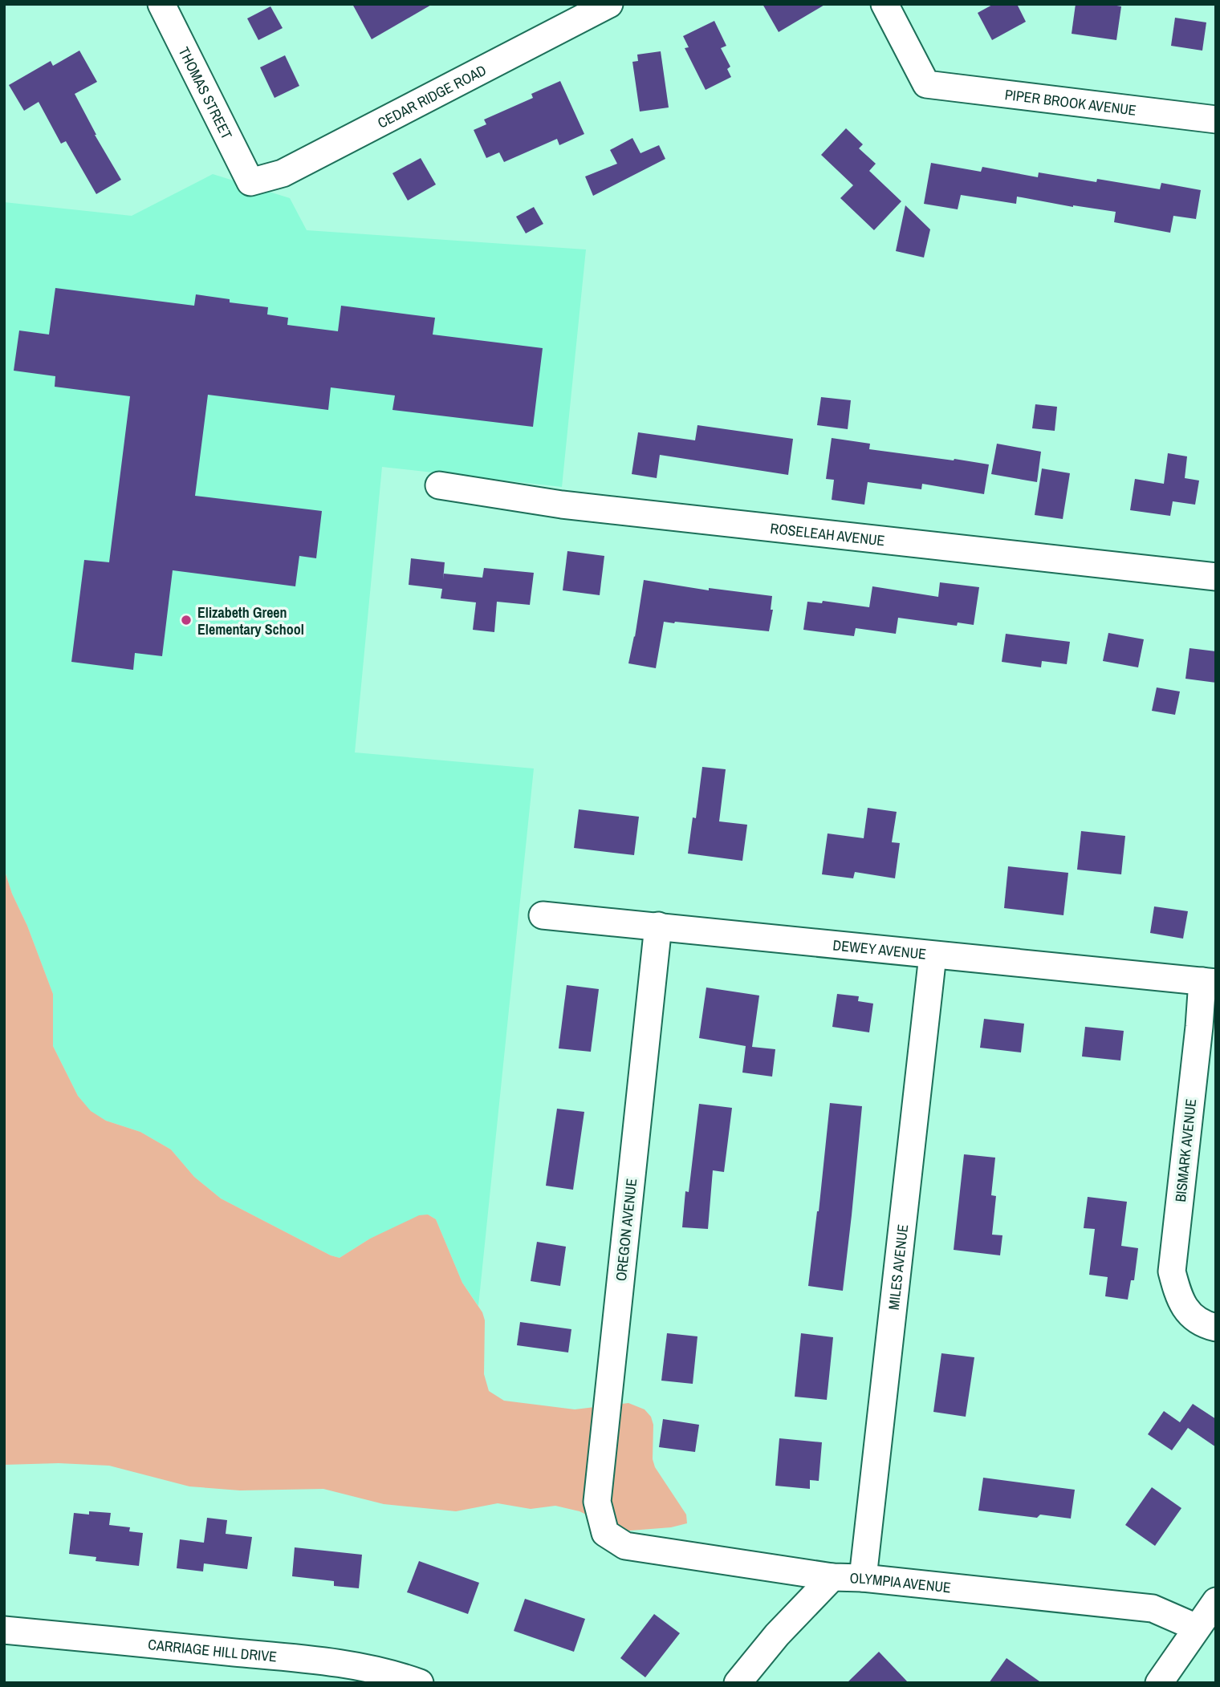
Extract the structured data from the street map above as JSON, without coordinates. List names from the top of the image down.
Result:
{
  "streets": {
    "street": [
      "THOMAS STREET",
      "CEDAR RIDGE ROAD",
      "PIPER BROOK AVENUE",
      "ROSELEAH AVENUE",
      "DEWEY AVENUE",
      "BISMARK AVENUE",
      "OREGON AVENUE",
      "MILES AVENUE",
      "OLYMPIA AVENUE",
      "CARRIAGE HILL DRIVE"
    ]
  },
  "crossings": [
    ["THOMAS STREET", "CEDAR RIDGE ROAD"],
    ["DEWEY AVENUE", "BISMARK AVENUE"],
    ["DEWEY AVENUE", "OREGON AVENUE"],
    ["DEWEY AVENUE", "MILES AVENUE"],
    ["OREGON AVENUE", "OLYMPIA AVENUE"],
    ["MILES AVENUE", "OLYMPIA AVENUE"]
  ],
  "places": ["Elizabeth Green Elementary School"]
}
